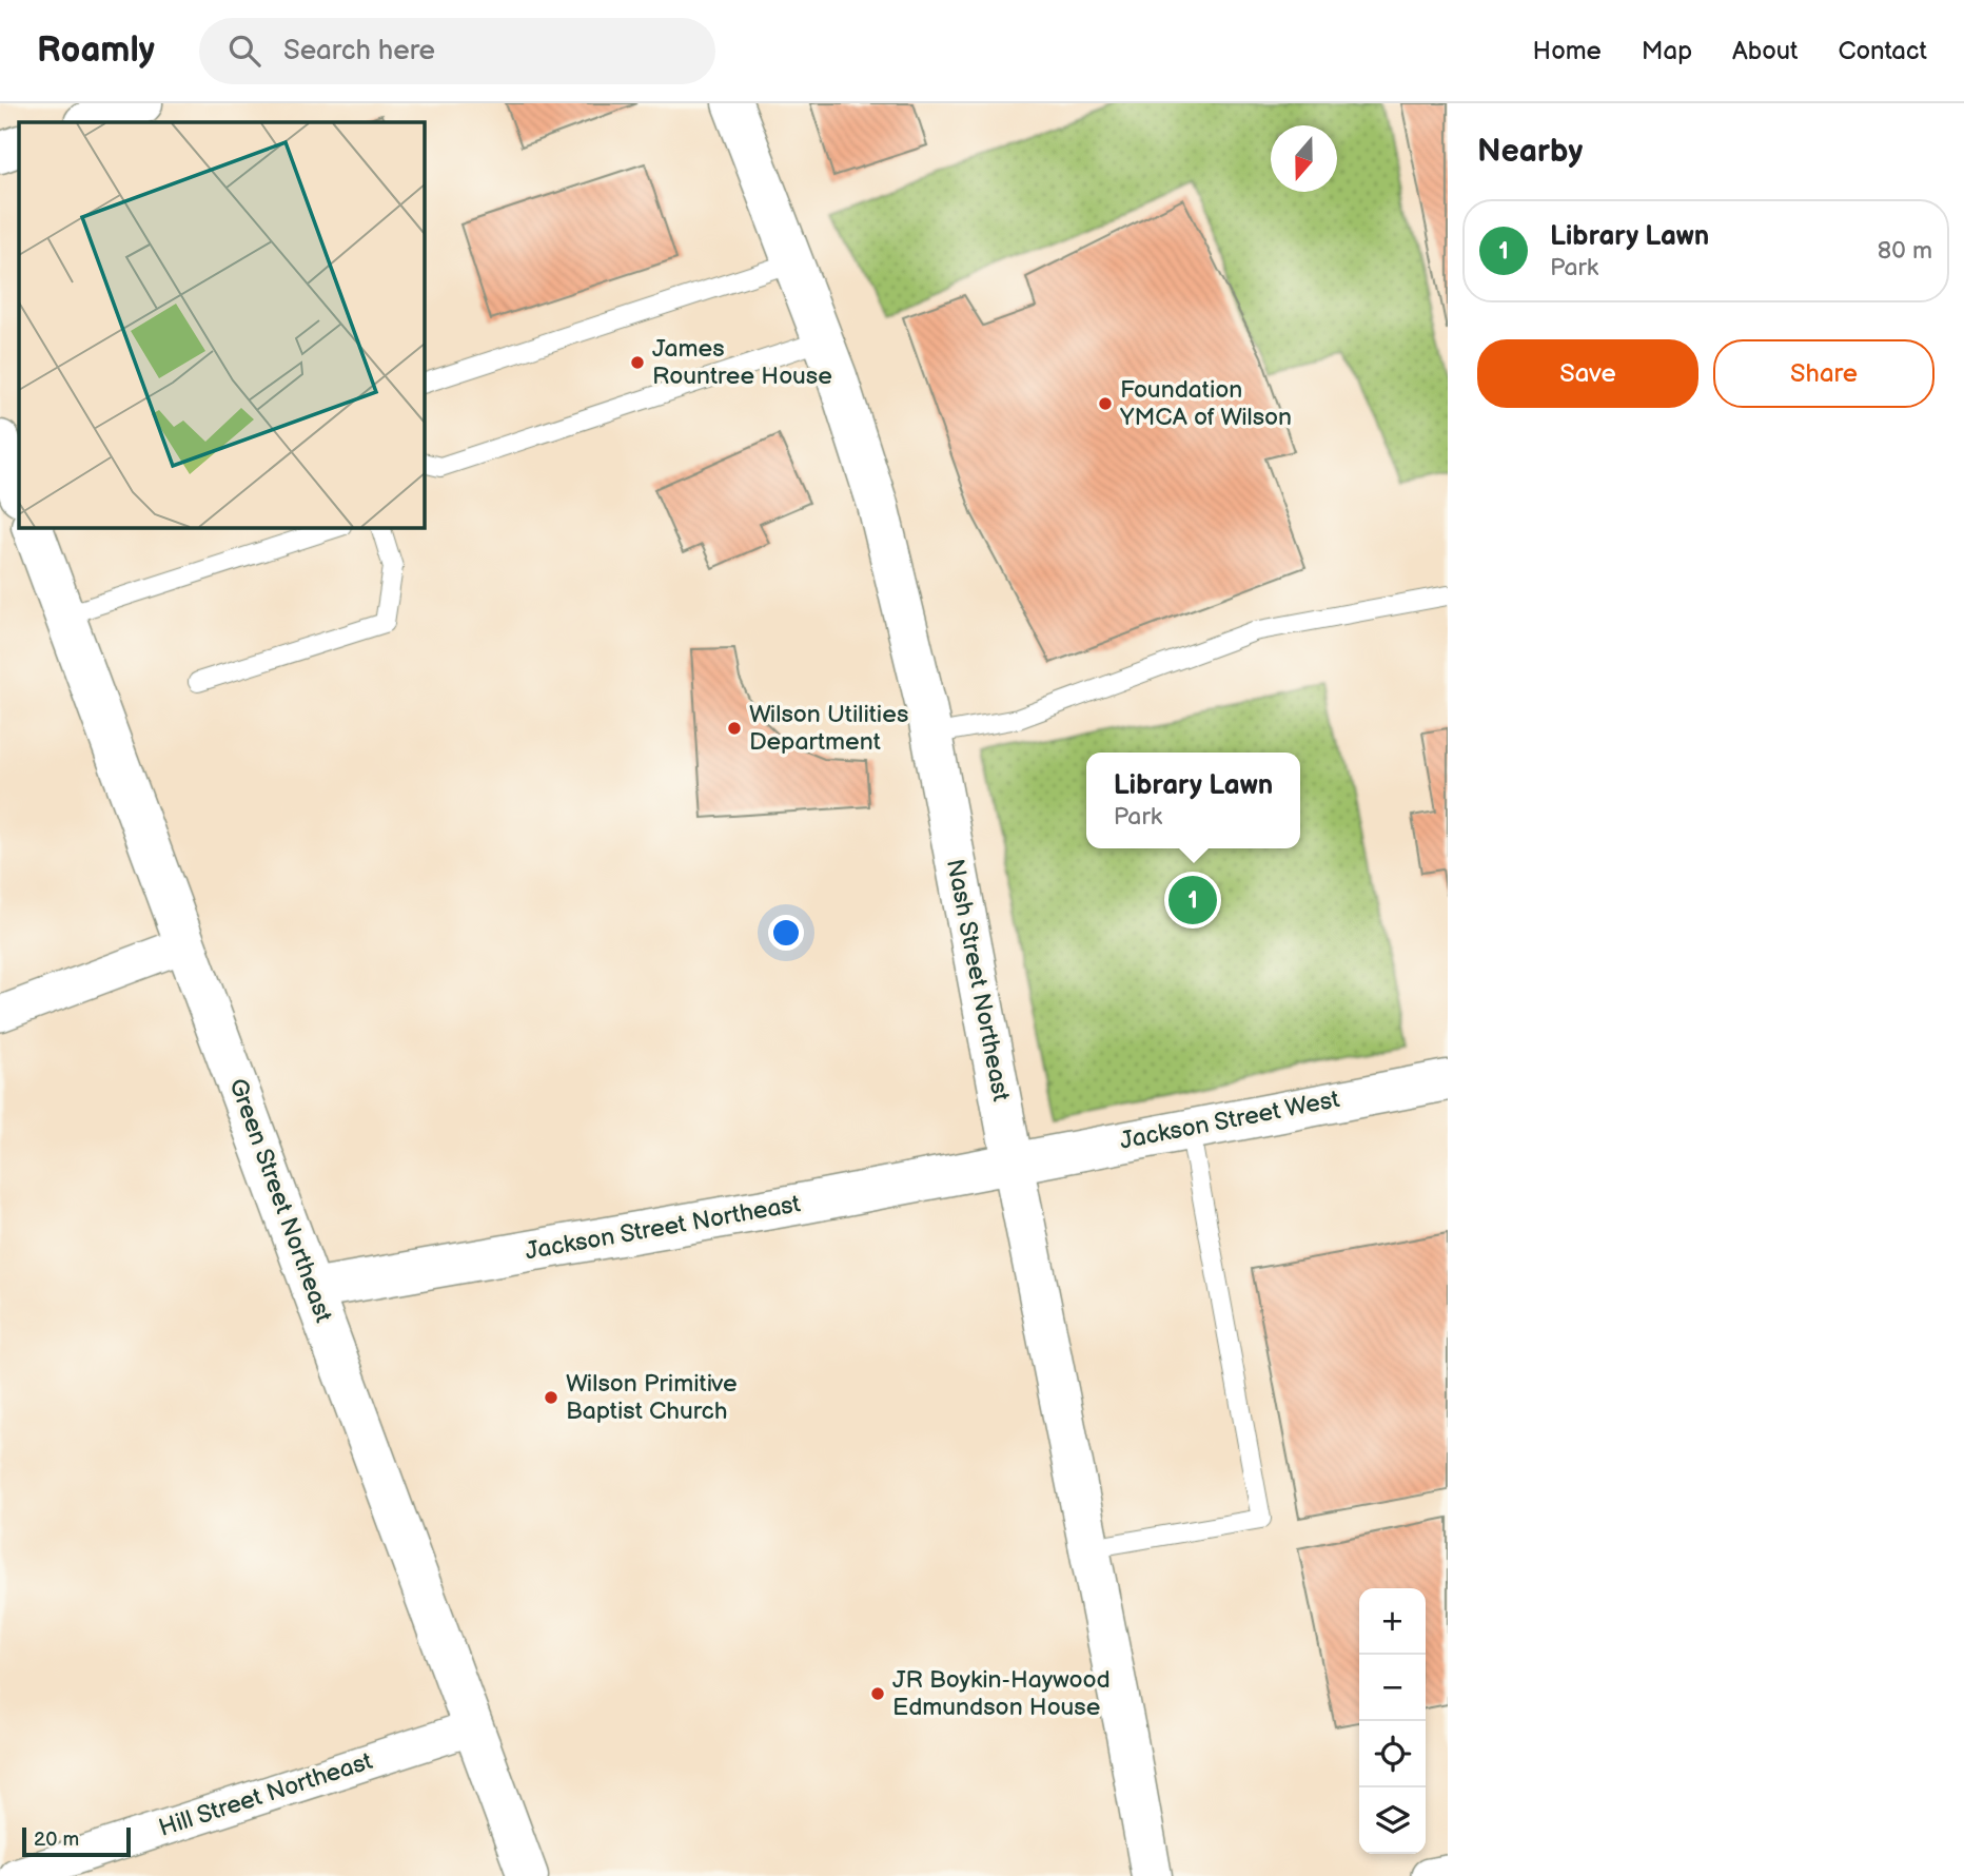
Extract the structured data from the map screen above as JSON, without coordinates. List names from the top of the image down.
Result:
{
  "streets": {
    "street": [
      "Nash Street Northeast",
      "Jackson Street West",
      "Green Street Northeast",
      "Jackson Street Northeast",
      "Hill Street Northeast"
    ]
  },
  "crossings": [
    ["Nash Street Northeast", "Jackson Street West"],
    ["Nash Street Northeast", "Jackson Street Northeast"],
    ["Jackson Street West", "Jackson Street Northeast"],
    ["Green Street Northeast", "Jackson Street Northeast"],
    ["Green Street Northeast", "Hill Street Northeast"]
  ],
  "places": [
    "James Rountree House",
    "Foundation YMCA of Wilson",
    "Wilson Utilities Department",
    "Wilson Primitive Baptist Church",
    "JR Boykin-Haywood Edmundson House"
  ],
  "scale_bar": "20 m",
  "north": "bottom",
  "page": {
    "header": "Roamly",
    "search": "Search here",
    "nav": [
      "Home",
      "Map",
      "About",
      "Contact"
    ],
    "heading": "Nearby",
    "list": [
      {
        "mark": "1",
        "name": "Library Lawn",
        "note": "Park",
        "value": "80 m"
      }
    ],
    "buttons": ["Save", "Share"],
    "popup": ["Library Lawn", "Park"],
    "pins": "1",
    "map_buttons": ["+", "−"],
    "scale": "20 m"
  }
}
